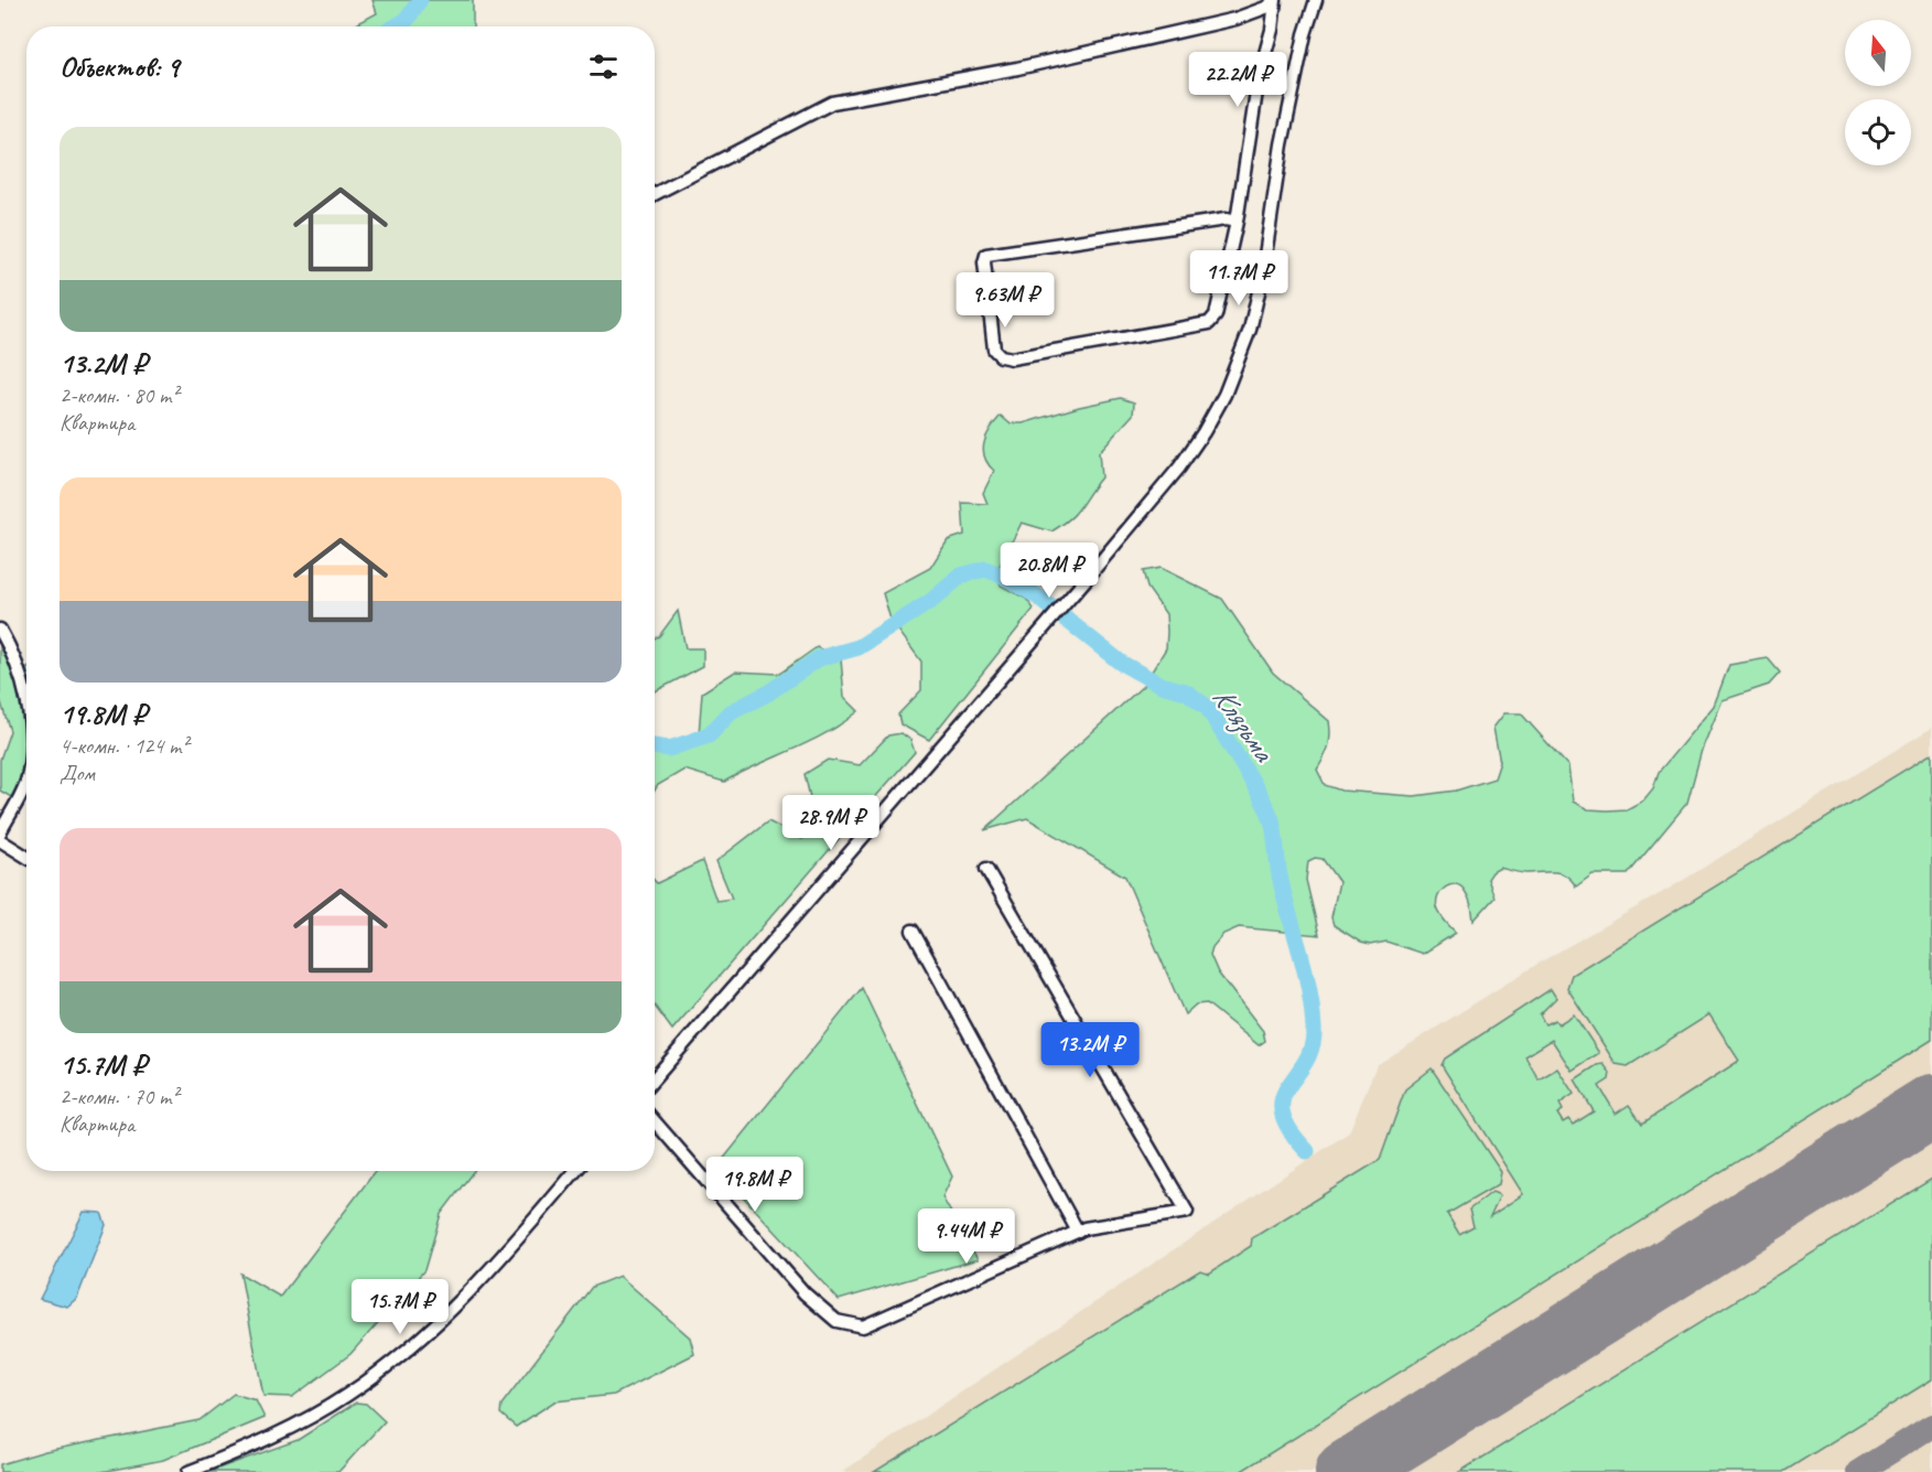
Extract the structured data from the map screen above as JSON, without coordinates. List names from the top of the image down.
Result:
{
  "water": ["Клязьма"],
  "north": "top",
  "page": {
    "heading": "Объектов: 9",
    "price": [
      "22.2M ₽",
      "11.7M ₽",
      "9.63M ₽",
      "20.8M ₽",
      "28.9M ₽",
      "13.2M ₽",
      "19.8M ₽",
      "9.44M ₽",
      "15.7M ₽"
    ],
    "list": [
      {
        "name": "13.2M ₽",
        "note": "2-комн. · 80 m² · Квартира"
      },
      {
        "name": "19.8M ₽",
        "note": "4-комн. · 124 m² · Дом"
      },
      {
        "name": "15.7M ₽",
        "note": "2-комн. · 70 m² · Квартира"
      }
    ]
  }
}
